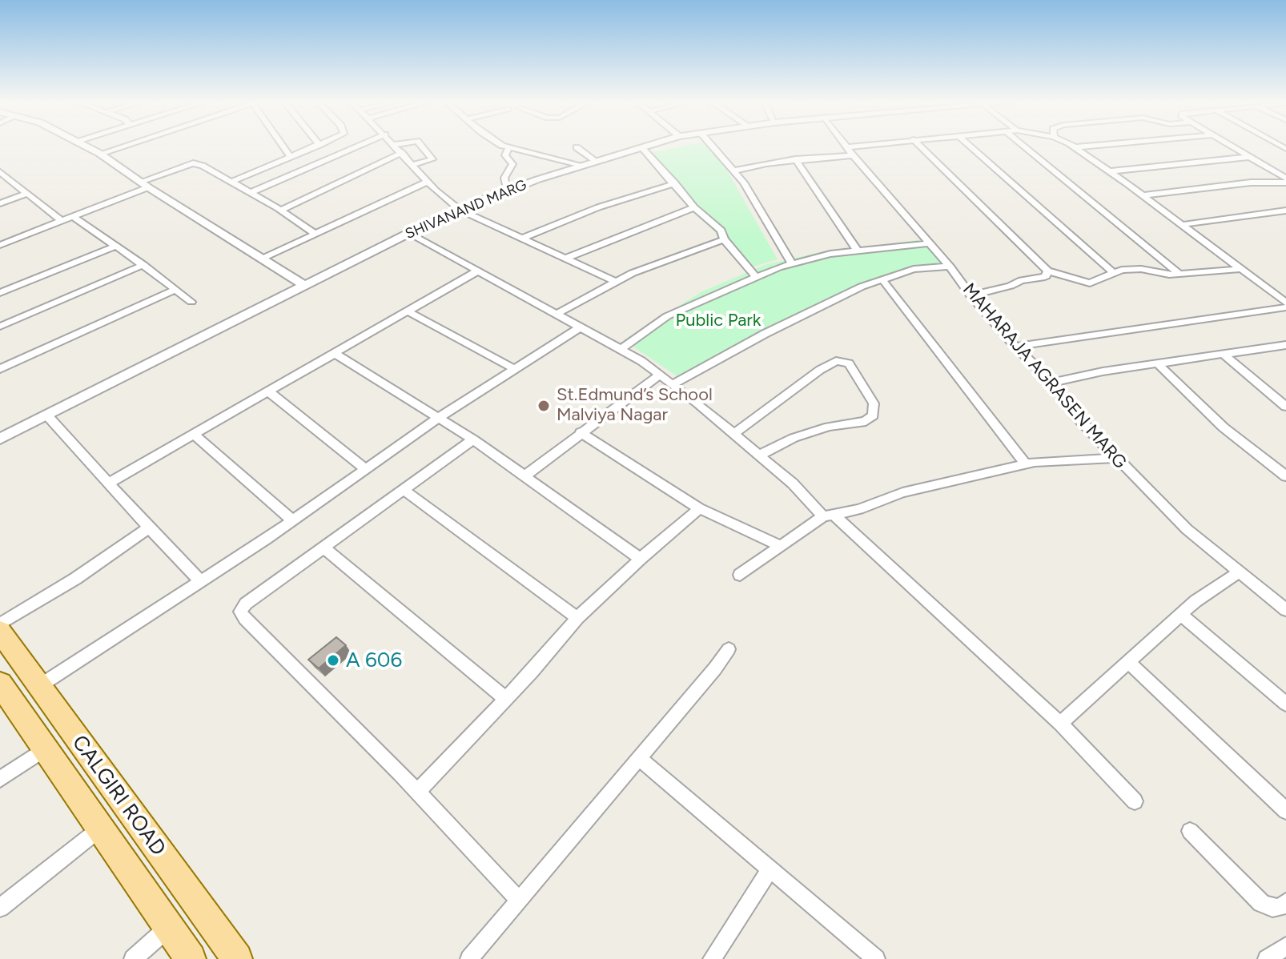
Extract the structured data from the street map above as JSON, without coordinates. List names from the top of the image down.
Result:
{
  "streets": {
    "main road": ["CALGIRI ROAD"],
    "street": ["SHIVANAND MARG", "MAHARAJA AGRASEN MARG"]
  },
  "parks": ["Public Park"],
  "places": ["St.Edmund’s School Malviya Nagar", "A 606"]
}
